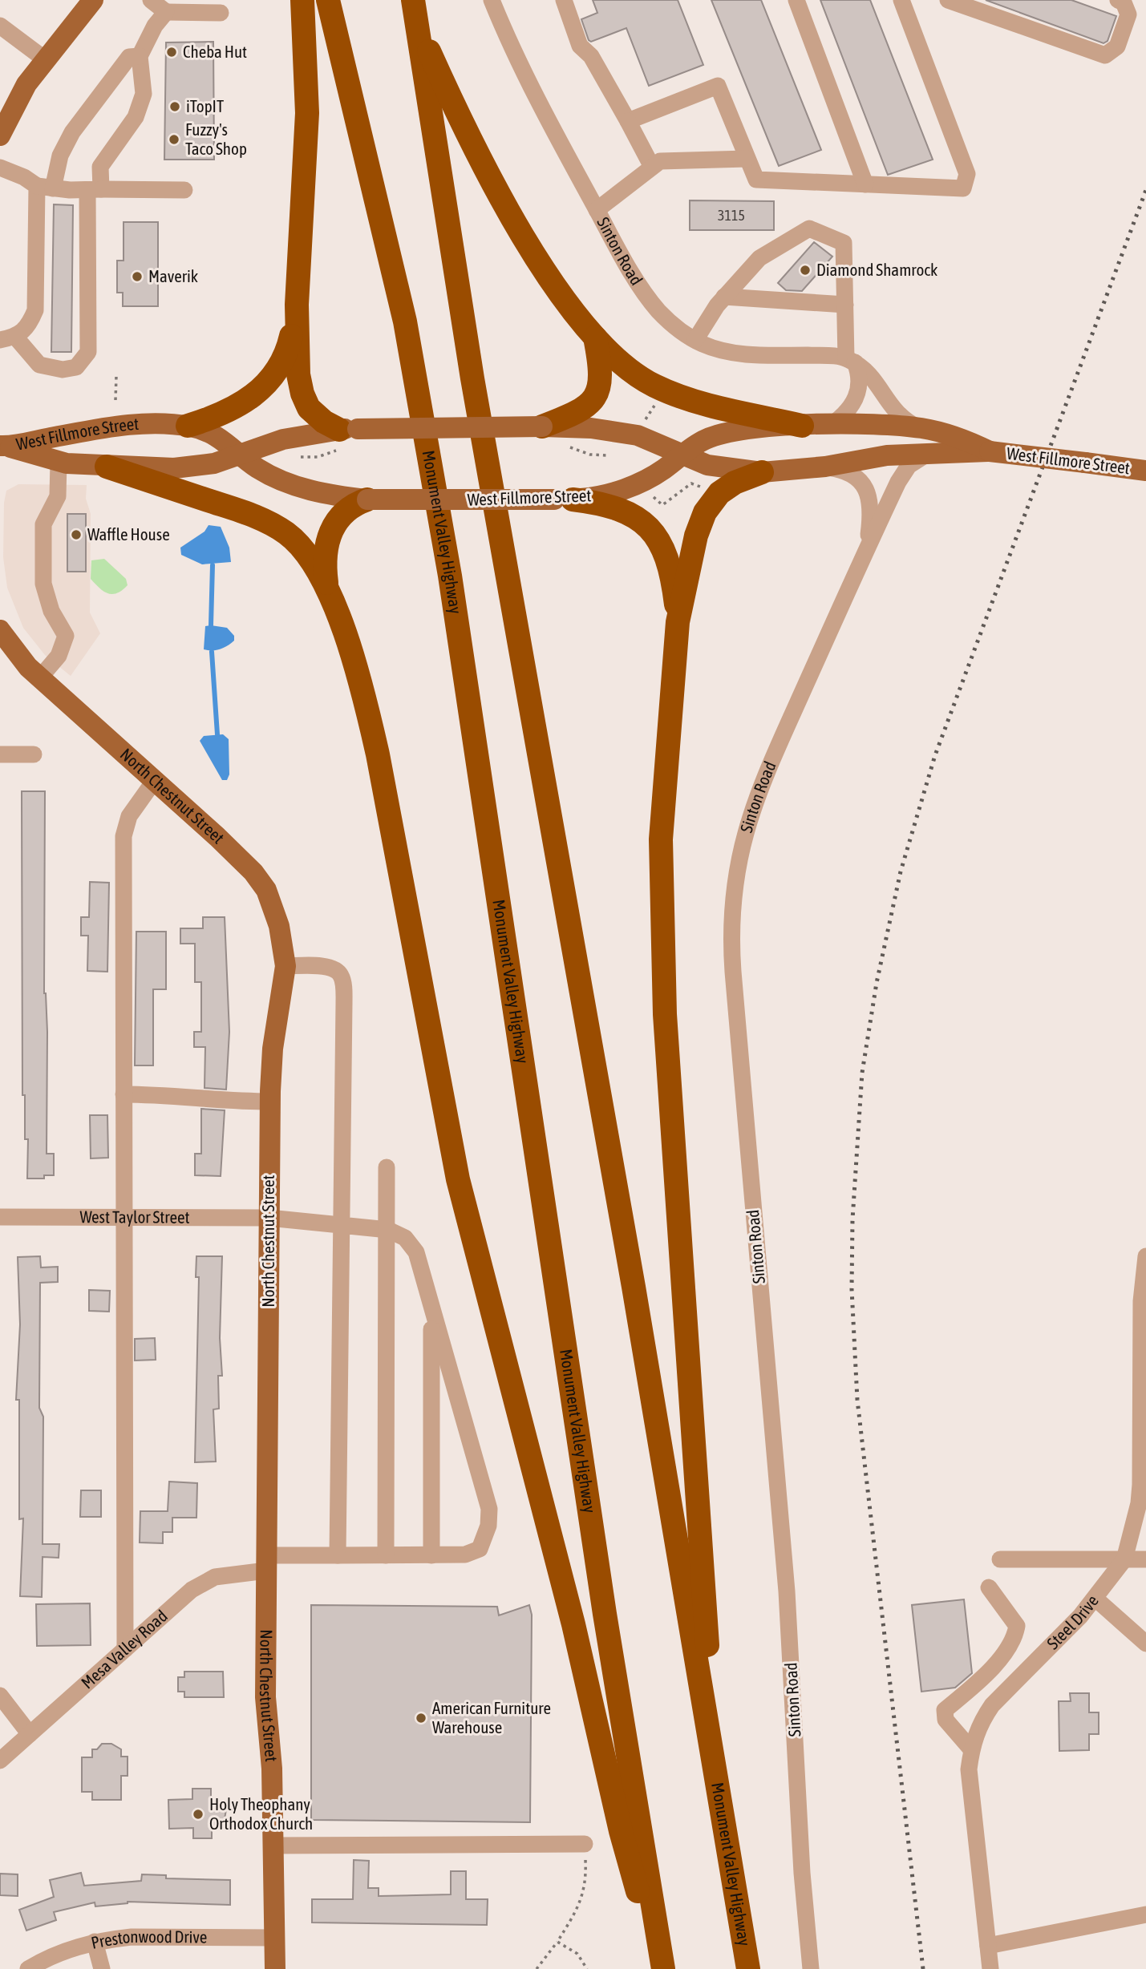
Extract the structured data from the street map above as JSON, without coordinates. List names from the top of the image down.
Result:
{
  "streets": {
    "highway": ["Monument Valley Highway"],
    "main road": ["West Fillmore Street", "North Chestnut Street"],
    "street": [
      "Sinton Road",
      "West Taylor Street",
      "Steel Drive",
      "Mesa Valley Road",
      "Prestonwood Drive"
    ]
  },
  "crossings": [
    ["Sinton Road", "West Fillmore Street"],
    ["North Chestnut Street", "West Taylor Street"],
    ["North Chestnut Street", "Mesa Valley Road"],
    ["North Chestnut Street", "Prestonwood Drive"],
    ["West Taylor Street", "Mesa Valley Road"]
  ],
  "places": [
    "Cheba Hut",
    "iTopIT",
    "Fuzzy's Taco Shop",
    "Diamond Shamrock",
    "Maverik",
    "Waffle House",
    "American Furniture Warehouse",
    "Holy Theophany Orthodox Church"
  ],
  "house_numbers": ["3115"]
}
